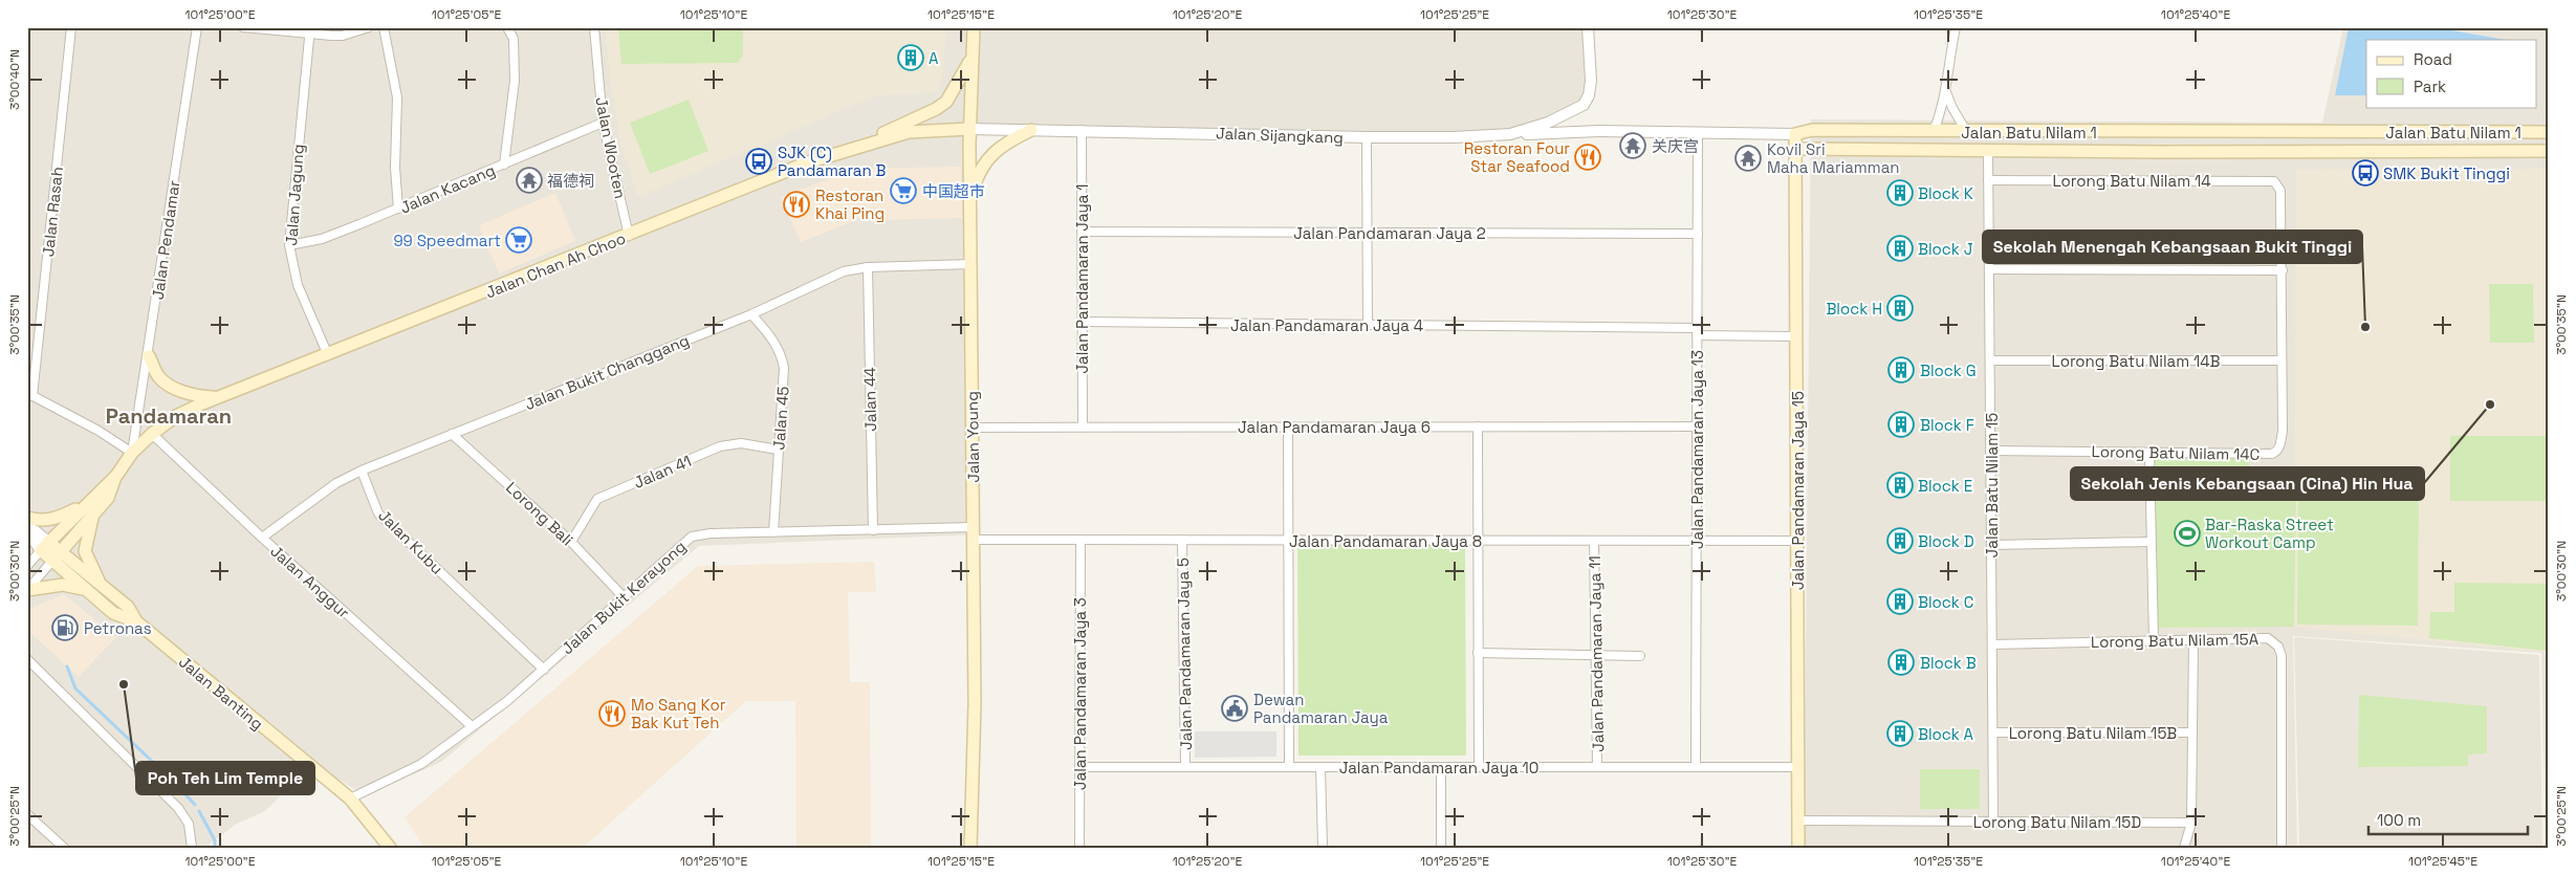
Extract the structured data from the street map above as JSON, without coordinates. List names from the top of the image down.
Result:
{
  "streets": {
    "main road": [
      "Jalan Batu Nilam 1",
      "Jalan Chan Ah Choo",
      "Jalan Young",
      "Jalan Pandamaran Jaya 15",
      "Jalan Banting"
    ],
    "street": [
      "Jalan Sijangkang",
      "Jalan Wooten",
      "Lorong Batu Nilam 14",
      "Jalan Kacang",
      "Jalan Jagung",
      "Jalan Rasah",
      "Jalan Pandamaran Jaya 2",
      "Jalan Pendamar",
      "Jalan Pandamaran Jaya 1",
      "Jalan Pandamaran Jaya 4",
      "Lorong Batu Nilam 14B",
      "Jalan Bukit Changgang",
      "Jalan 44",
      "Jalan 45",
      "Jalan Pandamaran Jaya 6",
      "Jalan Pandamaran Jaya 13",
      "Lorong Batu Nilam 14C",
      "Jalan 41",
      "Jalan Batu Nilam 15",
      "Lorong Bali",
      "Jalan Pandamaran Jaya 8",
      "Jalan Kubu",
      "Jalan Anggur",
      "Jalan Bukit Kerayong",
      "Lorong Batu Nilam 15A",
      "Jalan Pandamaran Jaya 5",
      "Jalan Pandamaran Jaya 11",
      "Jalan Pandamaran Jaya 3",
      "Lorong Batu Nilam 15B",
      "Jalan Pandamaran Jaya 10",
      "Lorong Batu Nilam 15D"
    ]
  },
  "crossings": [
    ["Jalan Batu Nilam 1", "Jalan Sijangkang"],
    ["Jalan Batu Nilam 1", "Jalan Pandamaran Jaya 13"],
    ["Jalan Batu Nilam 1", "Jalan Batu Nilam 15"],
    ["Jalan Batu Nilam 1", "Jalan Pandamaran Jaya 15"],
    ["Jalan Sijangkang", "Jalan Chan Ah Choo"],
    ["Jalan Sijangkang", "Jalan Pandamaran Jaya 1"],
    ["Jalan Sijangkang", "Jalan Young"],
    ["Jalan Wooten", "Jalan Kacang"],
    ["Jalan Wooten", "Jalan Chan Ah Choo"],
    ["Lorong Batu Nilam 14", "Lorong Batu Nilam 14C"],
    ["Lorong Batu Nilam 14", "Jalan Batu Nilam 15"],
    ["Jalan Kacang", "Jalan Jagung"],
    ["Jalan Jagung", "Jalan Chan Ah Choo"],
    ["Jalan Pandamaran Jaya 2", "Jalan Pandamaran Jaya 1"],
    ["Jalan Pandamaran Jaya 2", "Jalan Pandamaran Jaya 13"],
    ["Jalan Pendamar", "Jalan Chan Ah Choo"],
    ["Jalan Chan Ah Choo", "Jalan Young"],
    ["Jalan Chan Ah Choo", "Jalan Anggur"],
    ["Jalan Pandamaran Jaya 1", "Jalan Pandamaran Jaya 4"],
    ["Jalan Pandamaran Jaya 1", "Jalan Pandamaran Jaya 6"],
    ["Jalan Pandamaran Jaya 4", "Jalan Pandamaran Jaya 13"],
    ["Jalan Pandamaran Jaya 4", "Jalan Pandamaran Jaya 15"],
    ["Lorong Batu Nilam 14B", "Lorong Batu Nilam 14C"],
    ["Lorong Batu Nilam 14B", "Jalan Batu Nilam 15"],
    ["Jalan Bukit Changgang", "Jalan 44"],
    ["Jalan Bukit Changgang", "Jalan 45"],
    ["Jalan Bukit Changgang", "Jalan Young"],
    ["Jalan Bukit Changgang", "Lorong Bali"],
    ["Jalan Bukit Changgang", "Jalan Kubu"],
    ["Jalan Bukit Changgang", "Jalan Anggur"],
    ["Jalan 44", "Jalan Bukit Kerayong"],
    ["Jalan 45", "Jalan 41"],
    ["Jalan 45", "Jalan Bukit Kerayong"],
    ["Jalan Pandamaran Jaya 6", "Jalan Young"],
    ["Jalan Pandamaran Jaya 6", "Jalan Pandamaran Jaya 13"],
    ["Jalan Young", "Jalan Pandamaran Jaya 8"],
    ["Jalan Young", "Jalan Bukit Kerayong"],
    ["Jalan Pandamaran Jaya 13", "Jalan Pandamaran Jaya 8"],
    ["Jalan Pandamaran Jaya 13", "Jalan Pandamaran Jaya 10"],
    ["Lorong Batu Nilam 14C", "Jalan Batu Nilam 15"],
    ["Jalan 41", "Lorong Bali"],
    ["Jalan Batu Nilam 15", "Lorong Batu Nilam 15A"],
    ["Jalan Batu Nilam 15", "Lorong Batu Nilam 15B"],
    ["Jalan Batu Nilam 15", "Lorong Batu Nilam 15D"],
    ["Jalan Pandamaran Jaya 15", "Jalan Pandamaran Jaya 8"],
    ["Jalan Pandamaran Jaya 15", "Jalan Pandamaran Jaya 10"],
    ["Jalan Pandamaran Jaya 15", "Lorong Batu Nilam 15D"],
    ["Lorong Bali", "Jalan Bukit Kerayong"],
    ["Jalan Pandamaran Jaya 8", "Jalan Bukit Kerayong"],
    ["Jalan Pandamaran Jaya 8", "Jalan Pandamaran Jaya 5"],
    ["Jalan Pandamaran Jaya 8", "Jalan Pandamaran Jaya 11"],
    ["Jalan Pandamaran Jaya 8", "Jalan Pandamaran Jaya 3"],
    ["Jalan Kubu", "Jalan Bukit Kerayong"],
    ["Jalan Anggur", "Jalan Bukit Kerayong"],
    ["Jalan Bukit Kerayong", "Jalan Banting"],
    ["Jalan Pandamaran Jaya 5", "Jalan Pandamaran Jaya 10"],
    ["Jalan Pandamaran Jaya 11", "Jalan Pandamaran Jaya 10"],
    ["Jalan Pandamaran Jaya 3", "Jalan Pandamaran Jaya 10"]
  ],
  "districts": ["Pandamaran"],
  "places": {
    "building": [
      "A",
      "Block K",
      "Block J",
      "Block H",
      "Block G",
      "Block F",
      "Block E",
      "Block D",
      "Block C",
      "Block B",
      "Block A"
    ],
    "temple": ["关庆宫", "Kovil Sri Maha Mariamman", "福德祠"],
    "restaurant": ["Restoran Four Star Seafood", "Restoran Khai Ping", "Mo Sang Kor Bak Kut Teh"],
    "bus stop": ["SJK (C) Pandamaran B", "SMK Bukit Tinggi"],
    "supermarket": ["中国超市", "99 Speedmart"],
    "other": ["Sekolah Menengah Kebangsaan Bukit Tinggi", "Sekolah Jenis Kebangsaan (Cina) Hin Hua", "Poh Teh Lim Temple"],
    "sports": ["Bar-Raska Street Workout Camp"],
    "fuel station": ["Petronas"],
    "public building": ["Dewan Pandamaran Jaya"]
  },
  "legend": ["Road", "Park"],
  "scale_bar": "100 m",
  "coordinates": [
    "101°25'00\"E",
    "101°25'05\"E",
    "101°25'10\"E",
    "101°25'15\"E",
    "101°25'20\"E",
    "101°25'25\"E",
    "101°25'30\"E",
    "101°25'35\"E",
    "101°25'40\"E",
    "3°00'40\"N",
    "3°00'35\"N",
    "3°00'30\"N",
    "3°00'25\"N",
    "101°25'45\"E"
  ]
}
